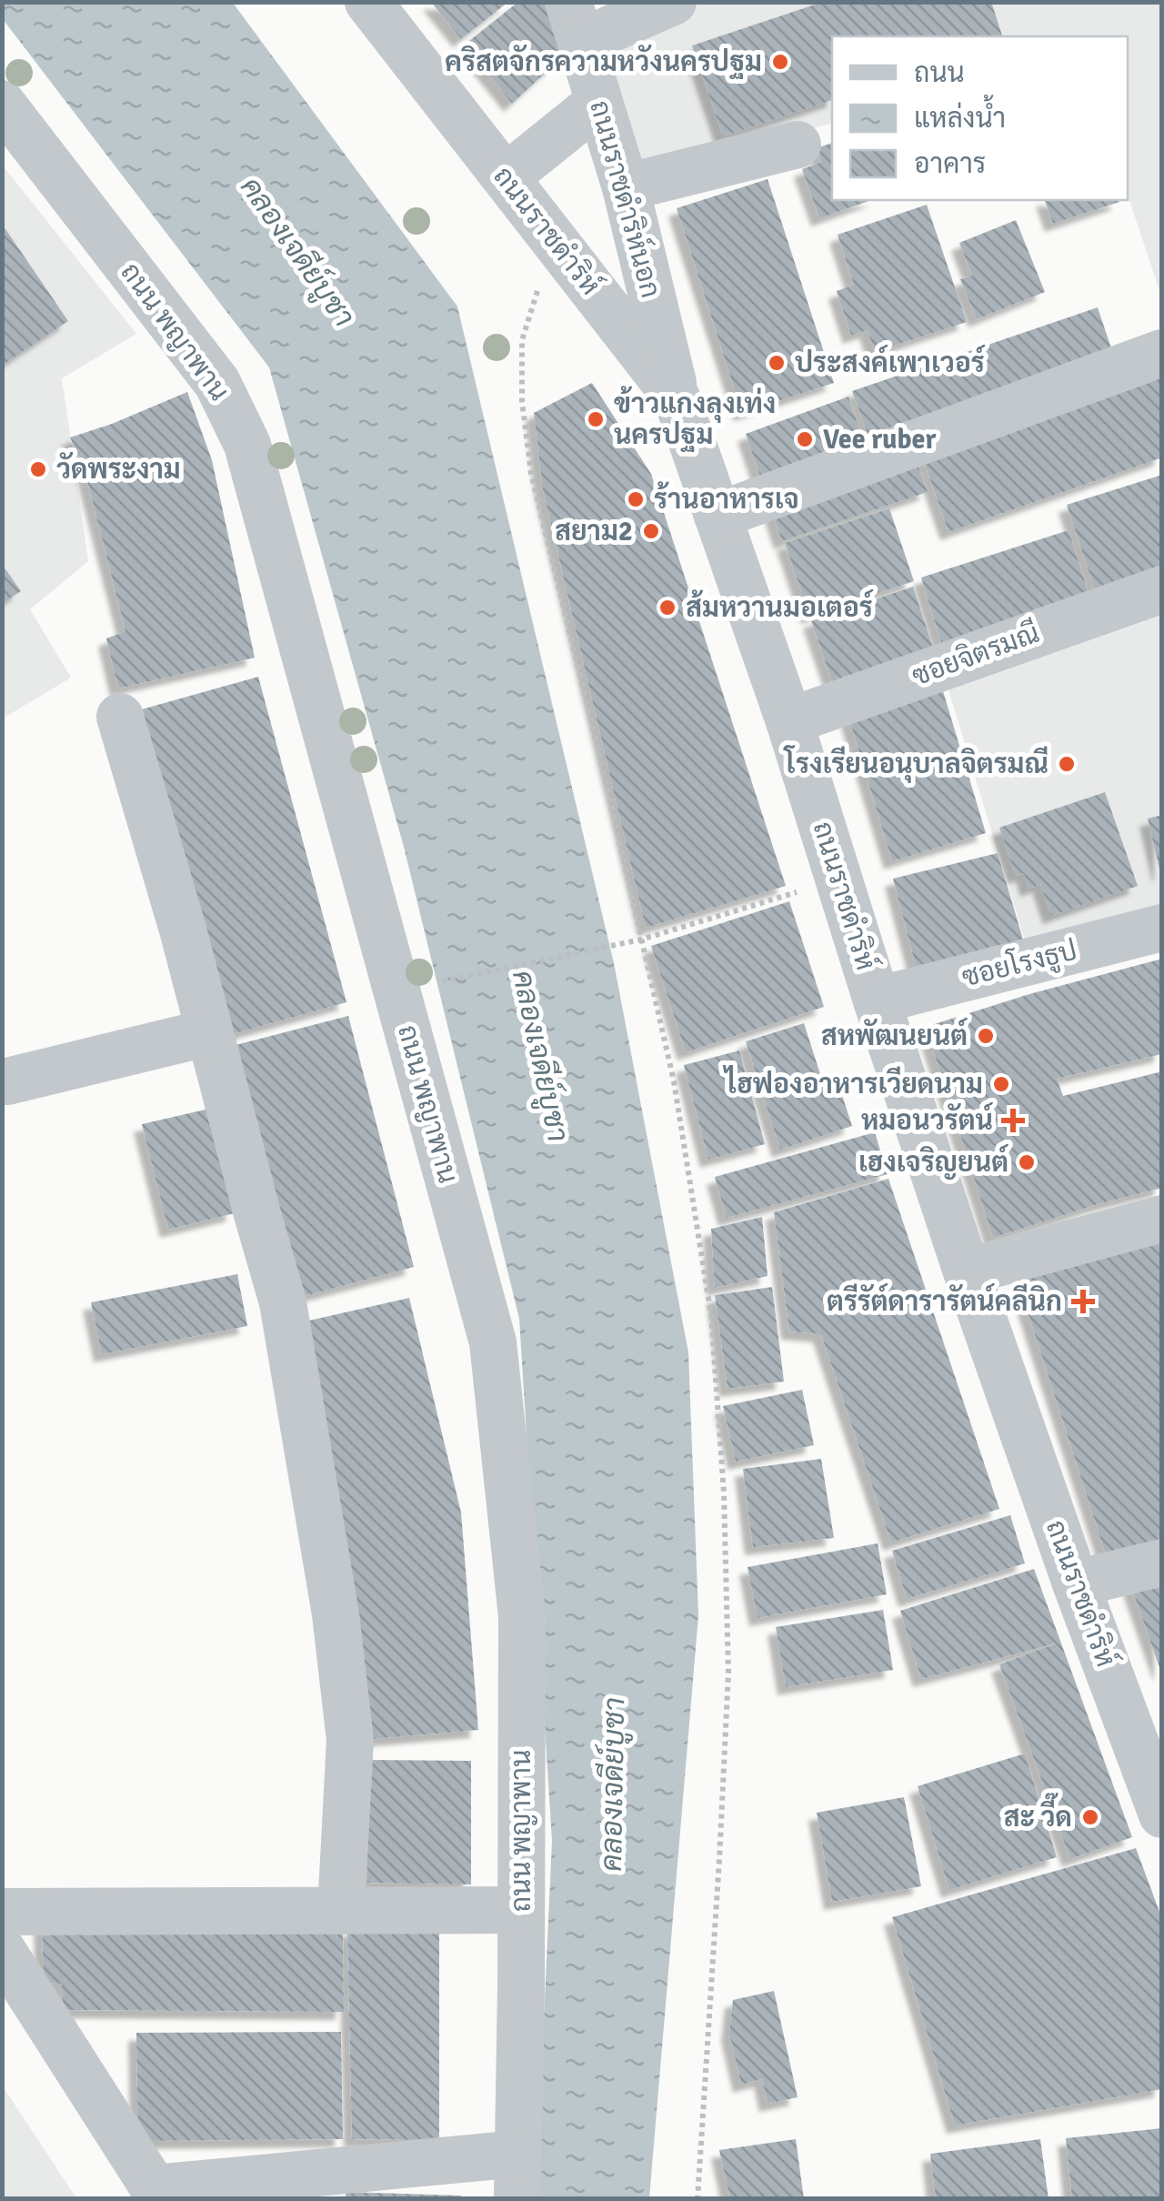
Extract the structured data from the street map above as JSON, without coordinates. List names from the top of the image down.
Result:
{
  "streets": {
    "street": [
      "ถนนราชดำริห์นอก",
      "ถนนราชดำริห์",
      "ถนน พญาพาน",
      "ซอยจิตรมณี",
      "ซอยโรงธูป"
    ]
  },
  "crossings": [
    ["ถนนราชดำริห์นอก", "ถนนราชดำริห์"],
    ["ถนนราชดำริห์", "ซอยจิตรมณี"],
    ["ถนนราชดำริห์", "ซอยโรงธูป"]
  ],
  "water": ["คลองเจดีย์บูชา"],
  "places": {
    "other": [
      "คริสตจักรความหวังนครปฐม",
      "ประสงค์เพาเวอร์",
      "ข้าวแกงลุงเท่ง นครปฐม",
      "Vee ruber",
      "วัดพระงาม",
      "ร้านอาหารเจ",
      "สยาม2",
      "ส้มหวานมอเตอร์",
      "โรงเรียนอนุบาลจิตรมณี",
      "สหพัฒนยนต์",
      "ไฮฟองอาหารเวียดนาม",
      "เฮงเจริญยนต์",
      "สะ วี๊ด"
    ],
    "health": ["หมอนวรัตน์", "ตรีรัต์ดารารัตน์คลีนิก"]
  },
  "legend": ["ถนน", "แหล่งน้ำ", "อาคาร"]
}
